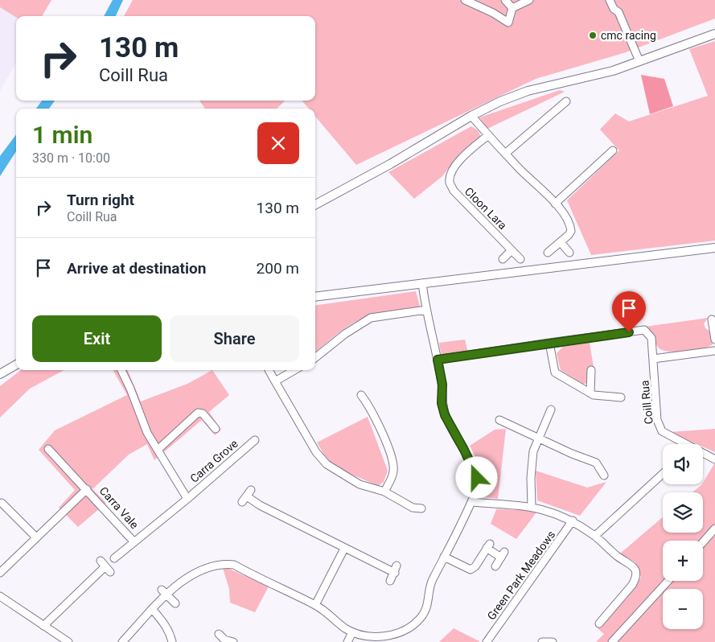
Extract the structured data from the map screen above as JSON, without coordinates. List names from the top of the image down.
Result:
{
  "streets": {
    "street": [
      "Cloon Lara",
      "Coill Rua",
      "Carra Grove",
      "Carra Vale",
      "Green Park Meadows"
    ]
  },
  "crossings": [
    ["Carra Grove", "Carra Vale"]
  ],
  "places": ["cmc racing"],
  "page": {
    "turn": ["130 m", "Coill Rua"],
    "heading": ["1 min", "330 m · 10:00"],
    "list": [
      {
        "name": "Turn right",
        "note": "Coill Rua",
        "value": "130 m"
      },
      {
        "name": "Arrive at destination",
        "value": "200 m"
      }
    ],
    "buttons": ["Exit", "Share"],
    "map_buttons": ["+", "−"]
  }
}
